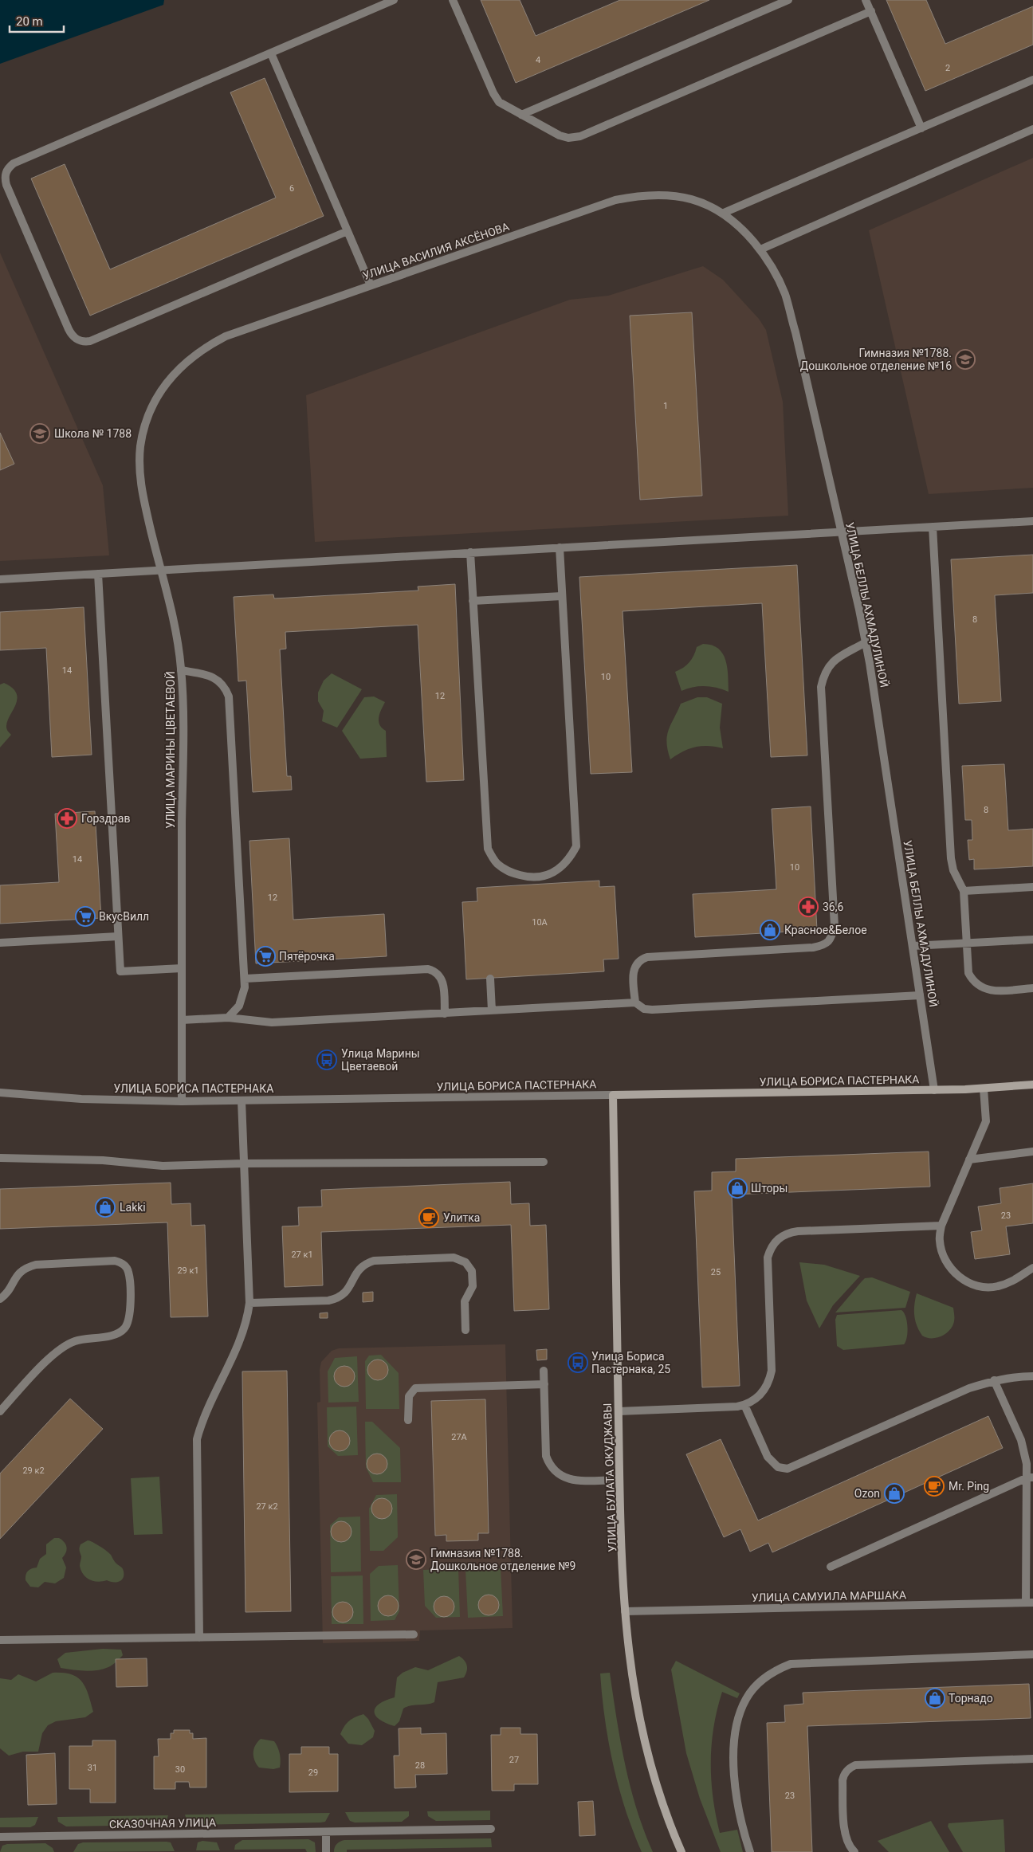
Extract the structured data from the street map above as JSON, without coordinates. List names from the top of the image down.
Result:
{
  "streets": {
    "street": [
      "УЛИЦА ВАСИЛИЯ АКСЁНОВА",
      "УЛИЦА БЕЛЛЫ АХМАДУЛИНОЙ",
      "УЛИЦА МАРИНЫ ЦВЕТАЕВОЙ",
      "УЛИЦА БОРИСА ПАСТЕРНАКА",
      "УЛИЦА БУЛАТА ОКУДЖАВЫ",
      "УЛИЦА САМУИЛА МАРШАКА",
      "СКАЗОЧНАЯ УЛИЦА"
    ]
  },
  "crossings": [
    ["УЛИЦА ВАСИЛИЯ АКСЁНОВА", "УЛИЦА БЕЛЛЫ АХМАДУЛИНОЙ"],
    ["УЛИЦА ВАСИЛИЯ АКСЁНОВА", "УЛИЦА МАРИНЫ ЦВЕТАЕВОЙ"],
    ["УЛИЦА БЕЛЛЫ АХМАДУЛИНОЙ", "УЛИЦА БОРИСА ПАСТЕРНАКА"],
    ["УЛИЦА МАРИНЫ ЦВЕТАЕВОЙ", "УЛИЦА БОРИСА ПАСТЕРНАКА"],
    ["УЛИЦА БОРИСА ПАСТЕРНАКА", "УЛИЦА БУЛАТА ОКУДЖАВЫ"],
    ["УЛИЦА БУЛАТА ОКУДЖАВЫ", "УЛИЦА САМУИЛА МАРШАКА"]
  ],
  "places": {
    "school or university": ["Гимназия №1788. Дошкольное отделение №16", "Школа № 1788", "Гимназия №1788. Дошкольное отделение №9"],
    "pharmacy": ["Горздрав", "36,6"],
    "supermarket": ["ВкусВилл", "Пятёрочка"],
    "shop": [
      "Красное&Белое",
      "Шторы",
      "Lakki",
      "Ozon",
      "Торнадо"
    ],
    "bus stop": ["Улица Марины Цветаевой", "Улица Бориса Пастернака, 25"],
    "cafe": ["Улитка", "Mr. Ping"]
  },
  "house_numbers": [
    "4",
    "2",
    "6",
    "1",
    "8",
    "14",
    "10",
    "12",
    "8",
    "14",
    "10",
    "12",
    "10А",
    "23",
    "27 к1",
    "29 к1",
    "25",
    "27А",
    "29 к2",
    "27 к2",
    "27",
    "28",
    "31",
    "30",
    "29",
    "23"
  ],
  "scale_bar": "20 m"
}
